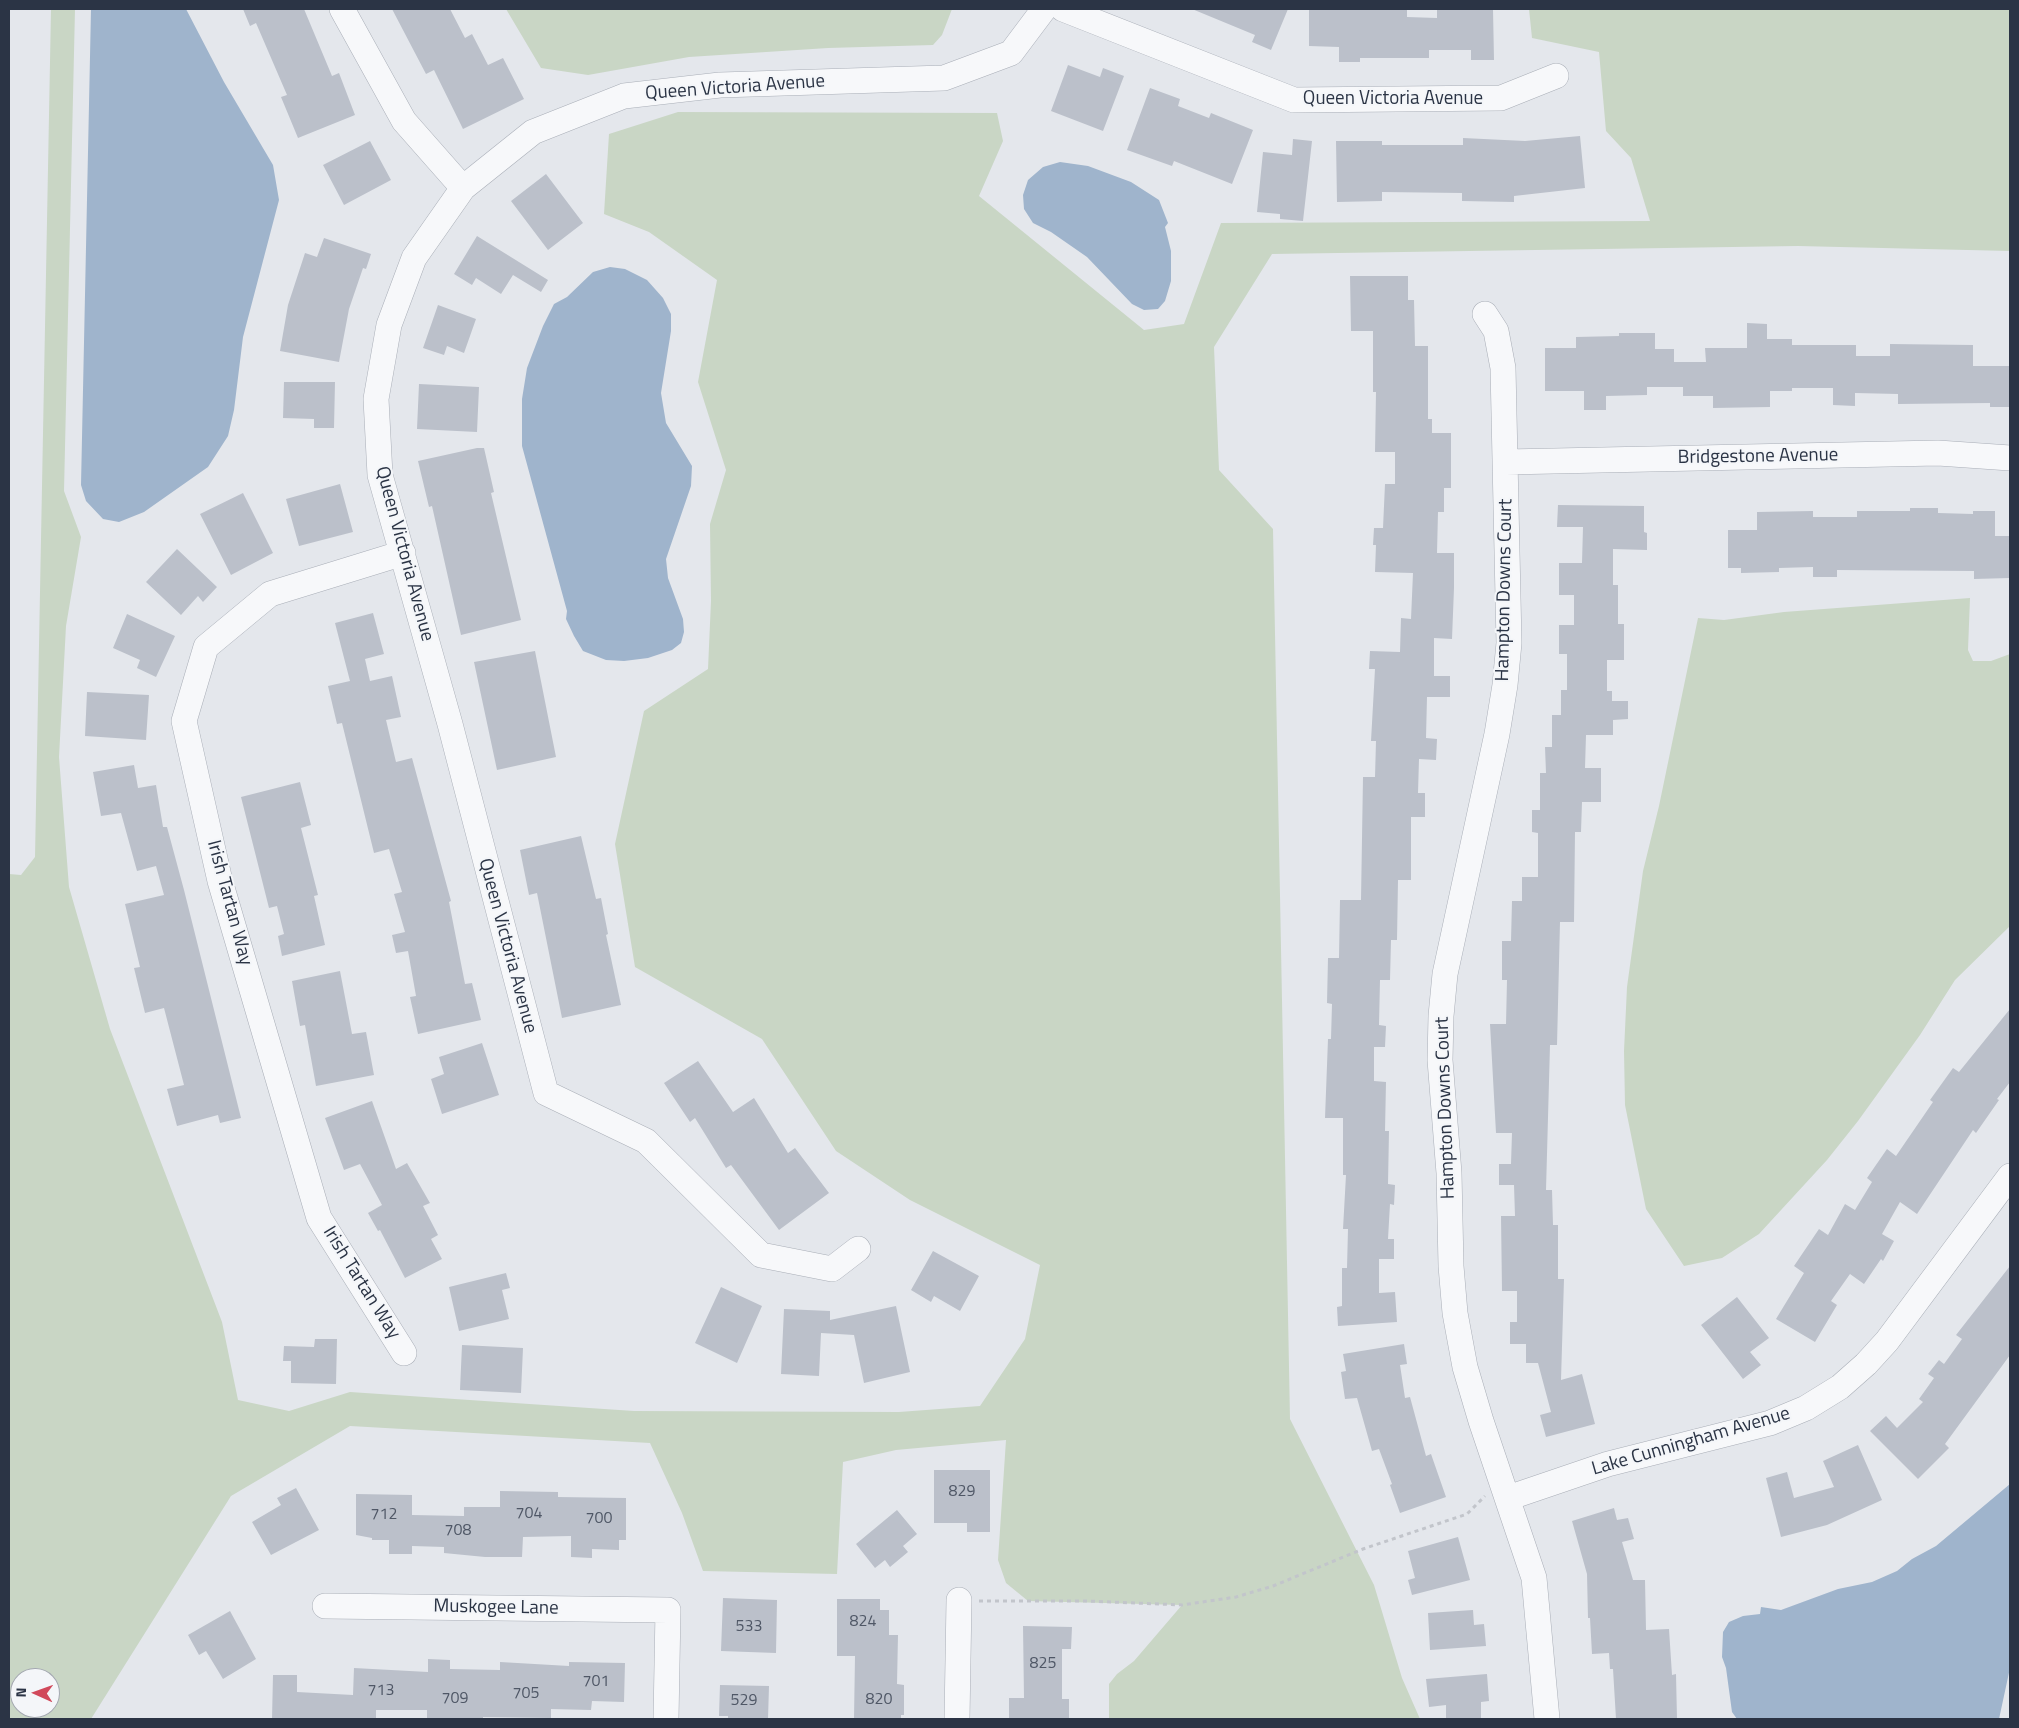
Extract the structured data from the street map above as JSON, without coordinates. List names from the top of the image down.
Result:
{
  "streets": {
    "street": [
      "Queen Victoria Avenue",
      "Bridgestone Avenue",
      "Hampton Downs Court",
      "Irish Tartan Way",
      "Lake Cunningham Avenue",
      "Muskogee Lane"
    ]
  },
  "crossings": [
    ["Queen Victoria Avenue", "Irish Tartan Way"],
    ["Bridgestone Avenue", "Hampton Downs Court"],
    ["Hampton Downs Court", "Lake Cunningham Avenue"]
  ],
  "house_numbers": [
    "829",
    "704",
    "712",
    "700",
    "708",
    "824",
    "533",
    "825",
    "701",
    "713",
    "705",
    "709",
    "820",
    "529"
  ],
  "north": "left"
}
